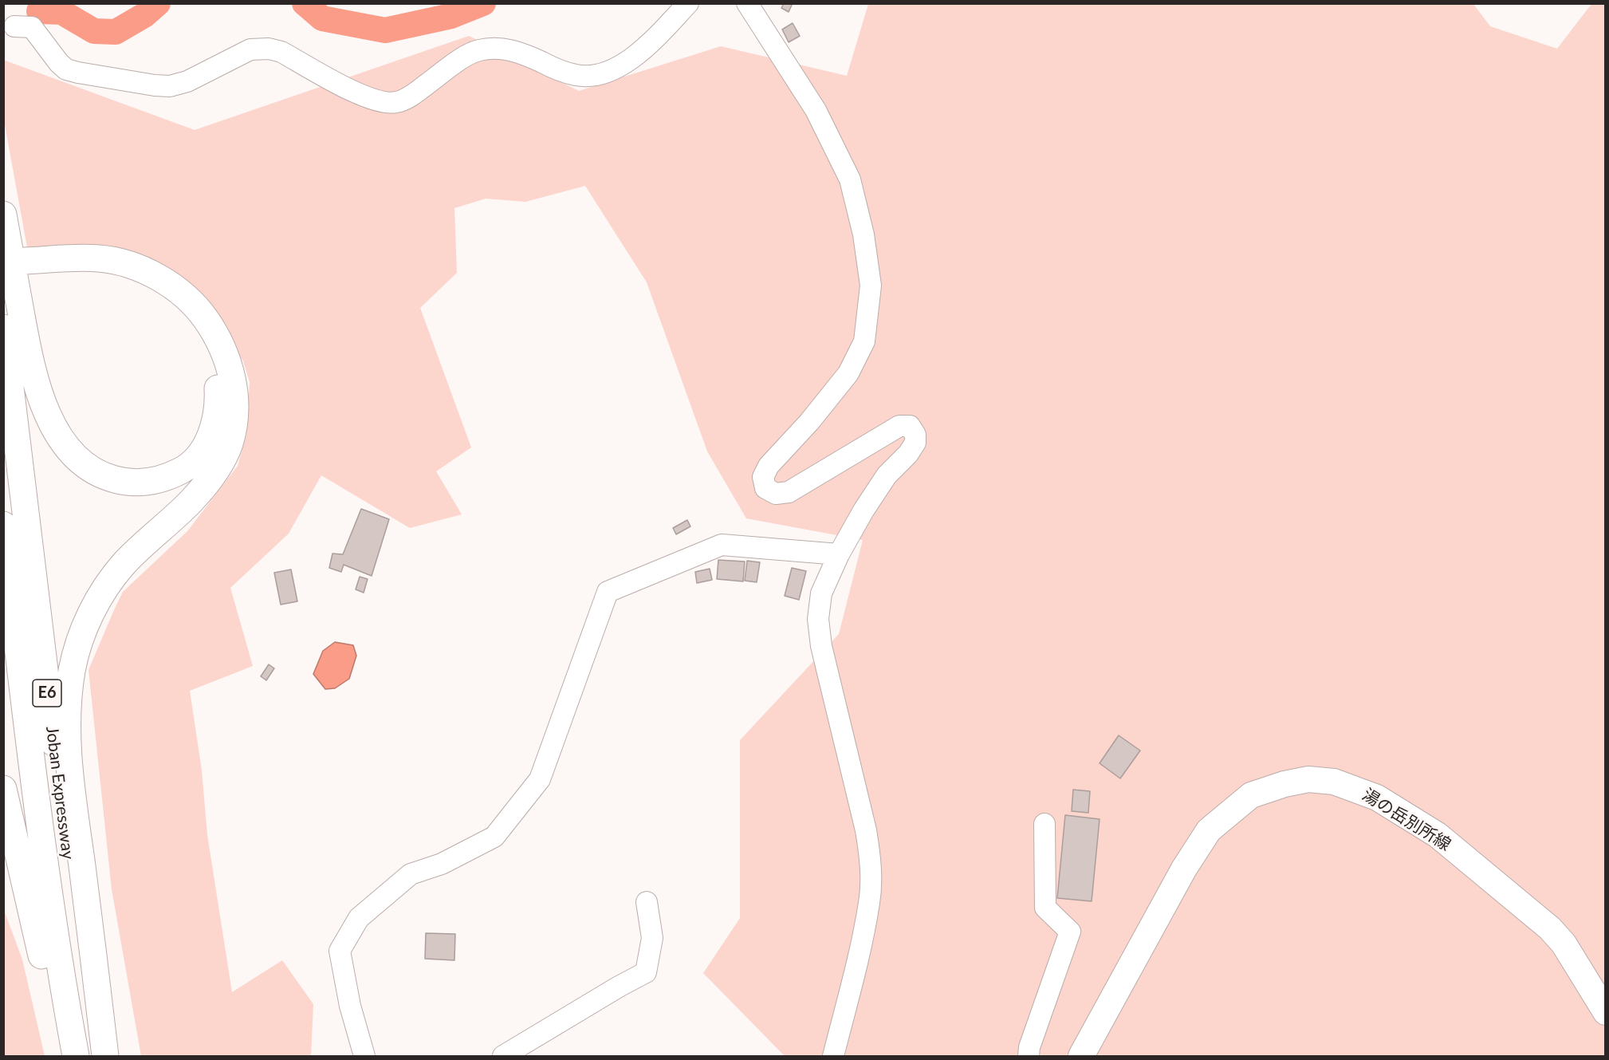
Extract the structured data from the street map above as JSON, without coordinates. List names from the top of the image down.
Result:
{
  "streets": {
    "highway": ["E6", "Joban Expressway"],
    "main road": ["湯の岳別所線"]
  }
}
